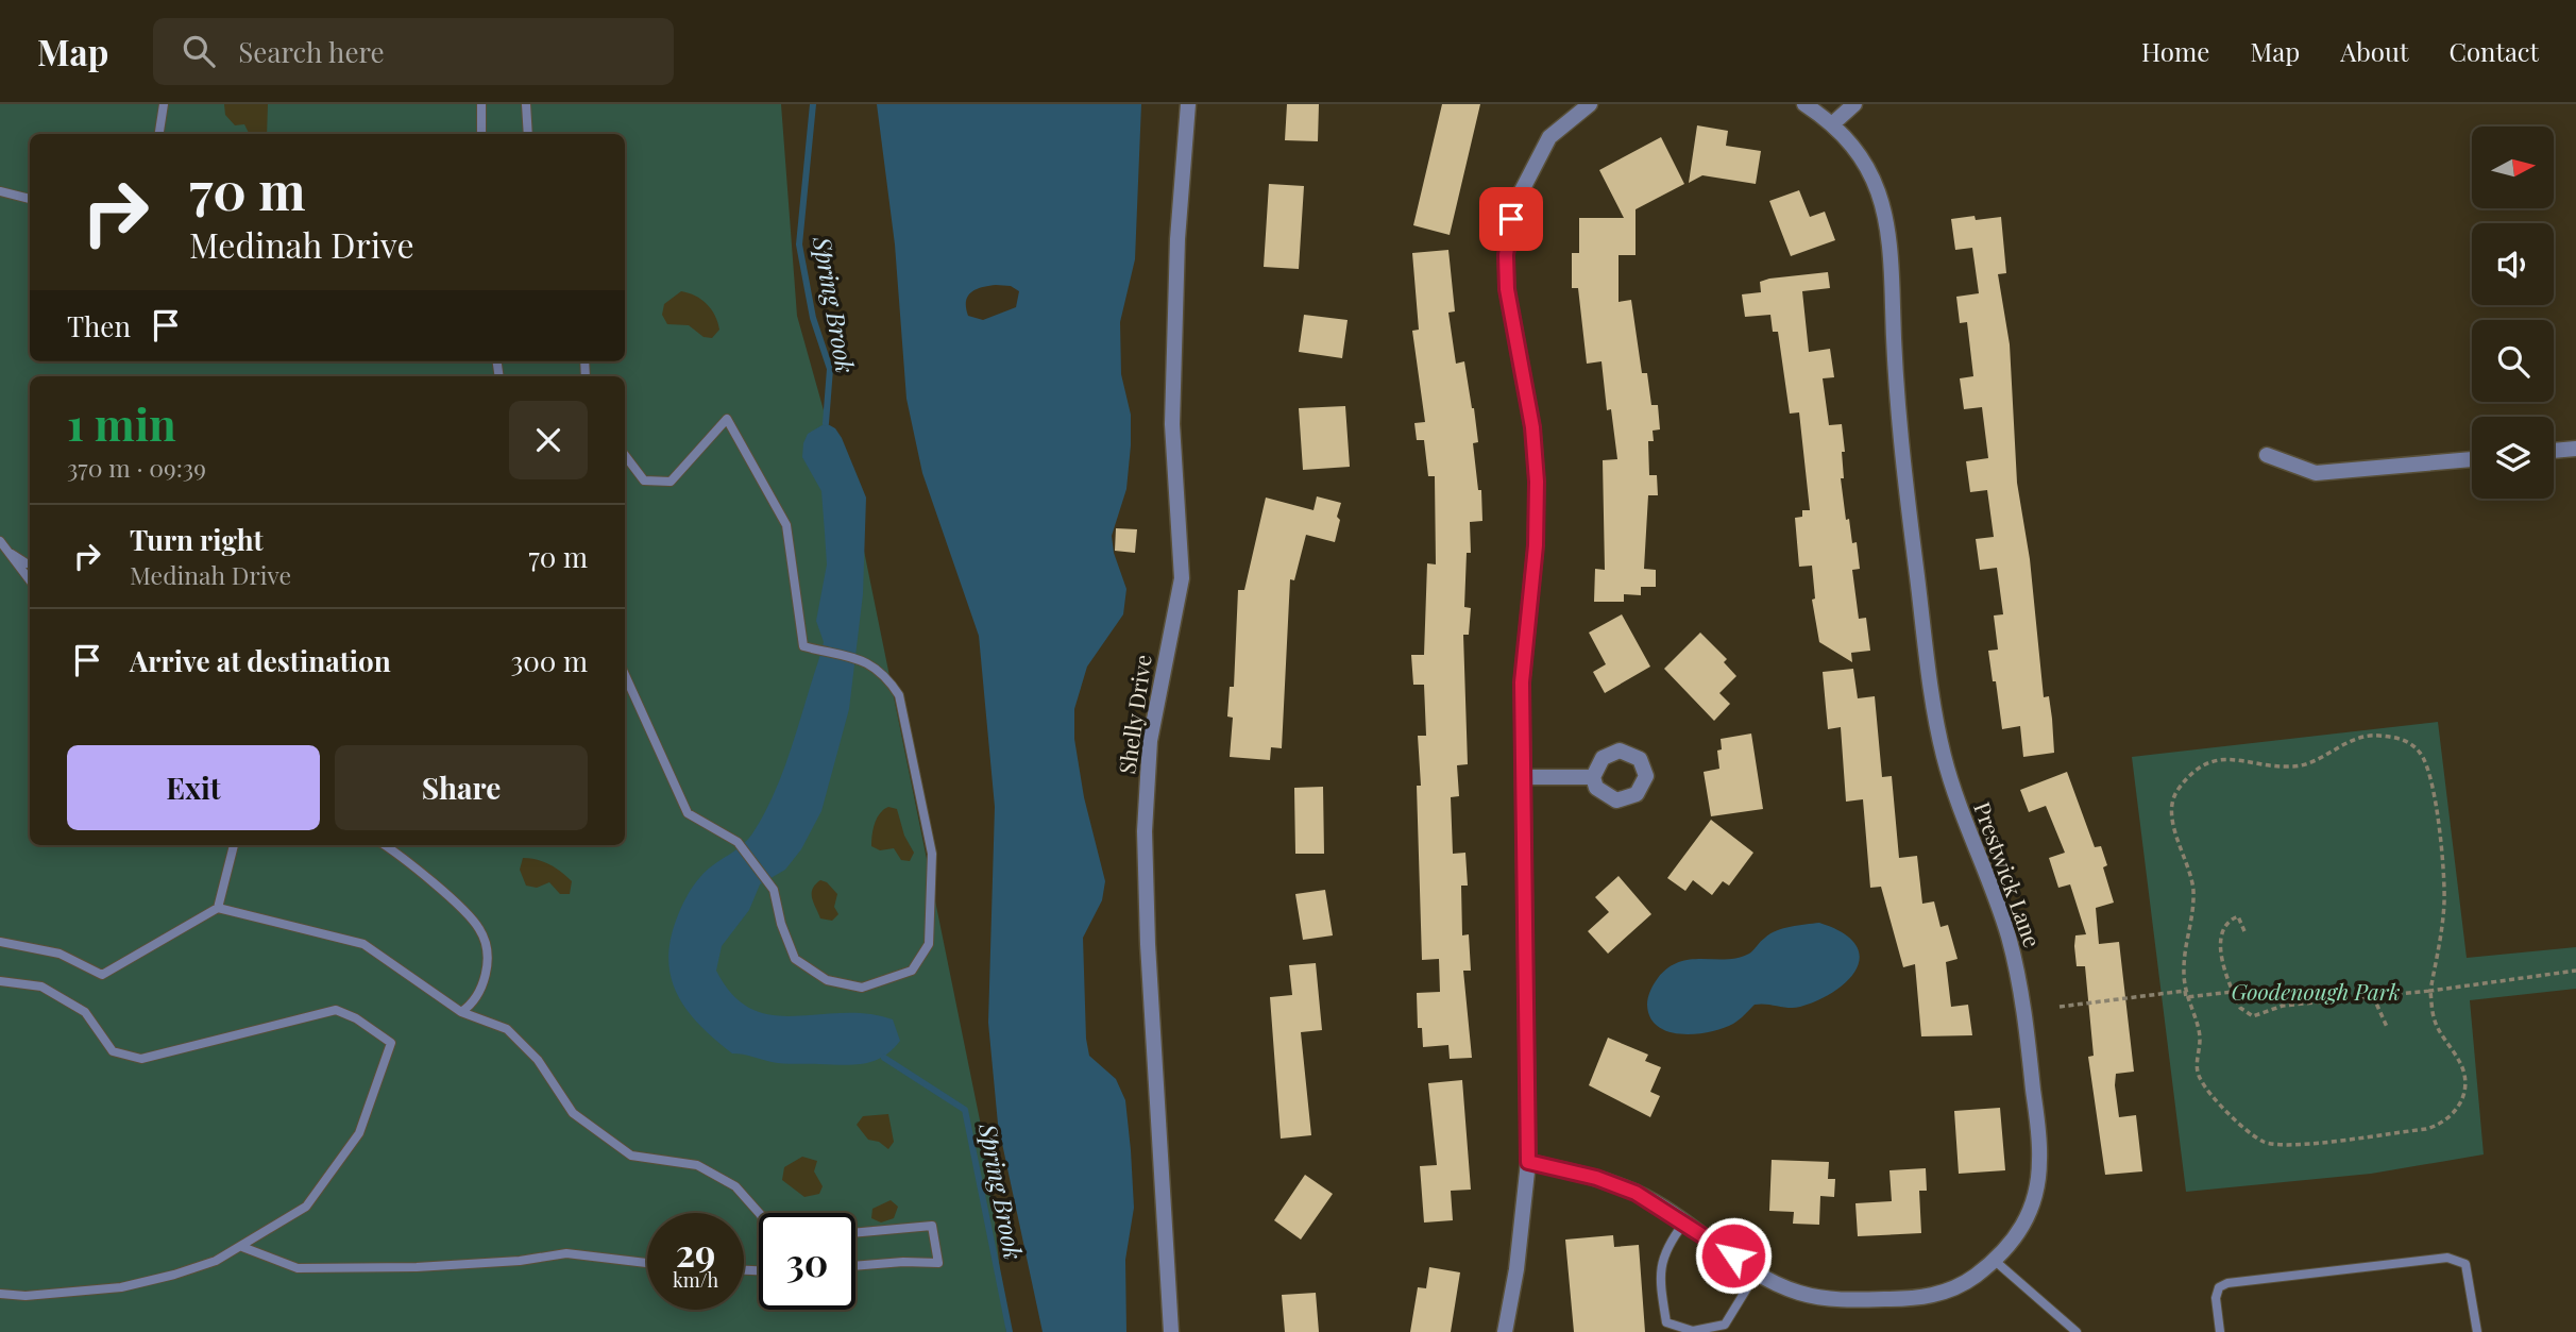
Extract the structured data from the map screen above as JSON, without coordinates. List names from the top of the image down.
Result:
{
  "streets": {
    "street": ["Shelly Drive", "Prestwick Lane"]
  },
  "water": ["Spring Brook"],
  "parks": ["Goodenough Park"],
  "north": "right",
  "page": {
    "header": "Map",
    "search": "Search here",
    "nav": [
      "Home",
      "Map",
      "About",
      "Contact"
    ],
    "turn": ["70 m", "Medinah Drive"],
    "then": "Then",
    "heading": ["1 min", "370 m · 09:39"],
    "list": [
      {
        "name": "Turn right",
        "note": "Medinah Drive",
        "value": "70 m"
      },
      {
        "name": "Arrive at destination",
        "value": "300 m"
      }
    ],
    "buttons": ["Exit", "Share"],
    "speed": "29 km/h",
    "limit": "30"
  }
}
